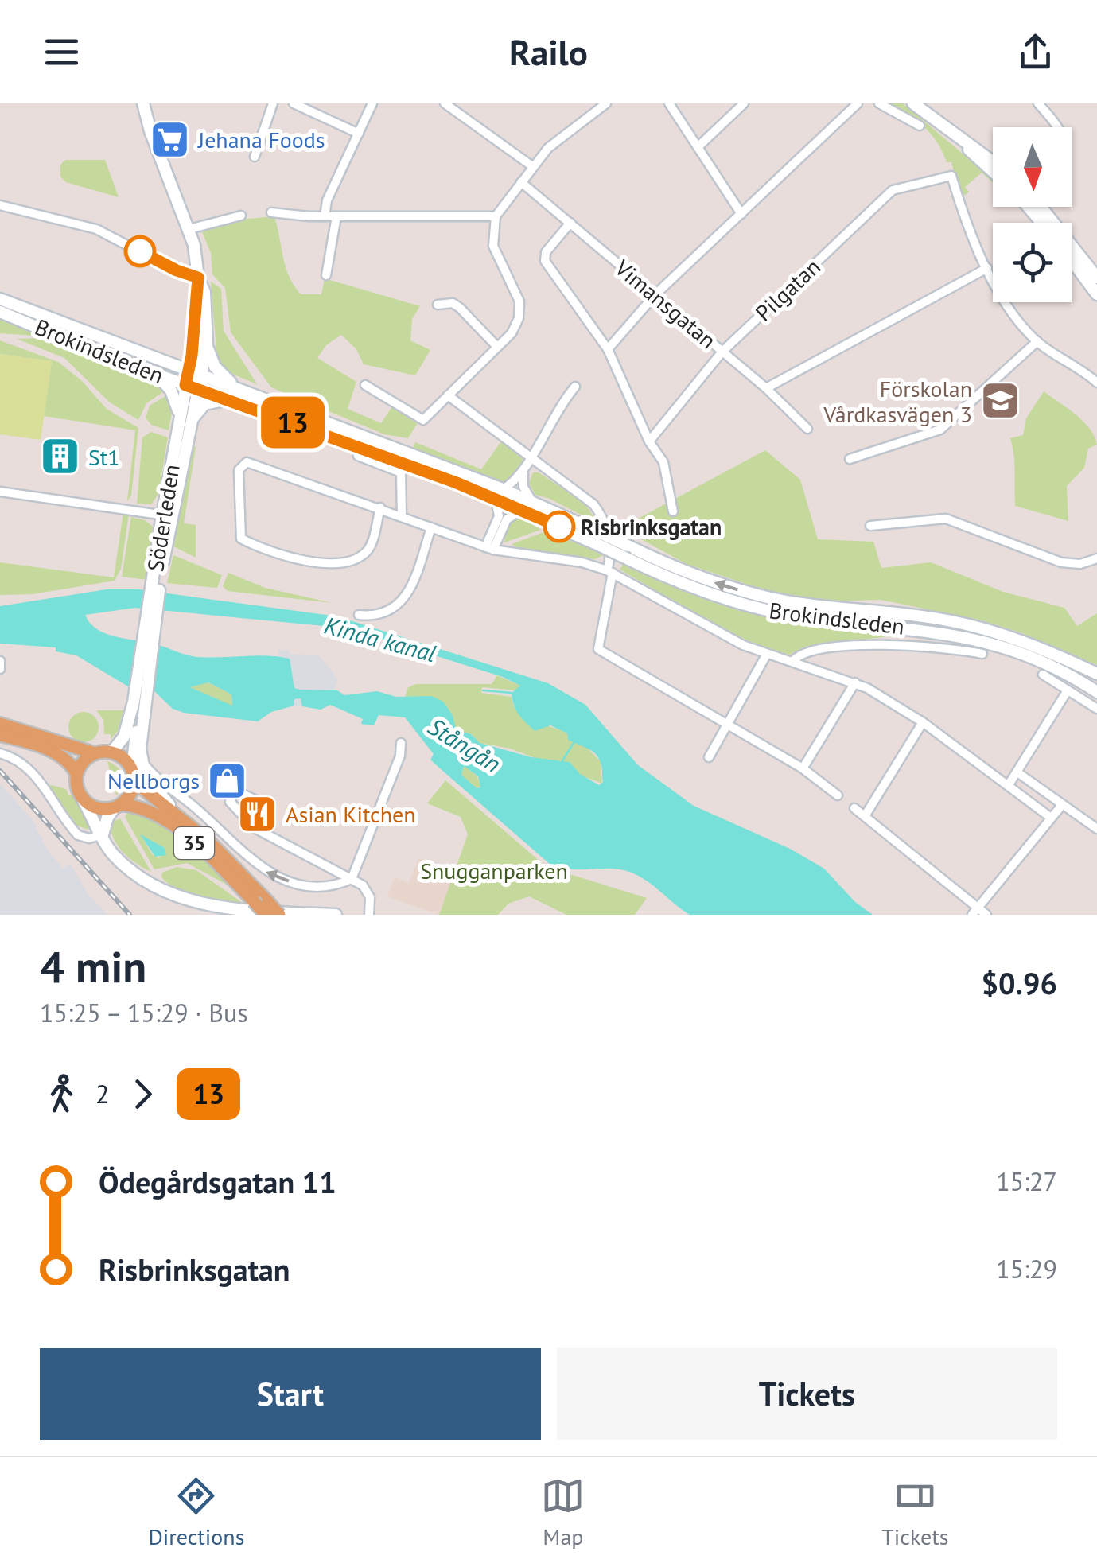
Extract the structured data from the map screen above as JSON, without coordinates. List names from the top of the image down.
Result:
{
  "streets": {
    "main road": ["Brokindsleden", "Söderleden", "35"],
    "street": ["Pilgatan", "Vimansgatan"]
  },
  "crossings": [
    ["Pilgatan", "Vimansgatan"],
    ["Brokindsleden", "Söderleden"],
    ["Söderleden", "35"]
  ],
  "water": ["Kinda kanal", "Stångån"],
  "parks": ["Snugganparken"],
  "places": {
    "supermarket": ["Jehana Foods"],
    "school or university": ["Förskolan Vårdkasvägen 3"],
    "building": ["St1"],
    "other": ["Risbrinksgatan"],
    "shop": ["Nellborgs"],
    "restaurant": ["Asian Kitchen"]
  },
  "lines": ["bus line 13"],
  "north": "bottom",
  "page": {
    "header": "Railo",
    "on_map": "13",
    "heading": ["4 min", "15:25 – 15:29 · Bus", "$0.96"],
    "legs": ["2", "13"],
    "list": [
      {
        "name": "Ödegårdsgatan 11",
        "value": "15:27"
      },
      {
        "name": "Risbrinksgatan",
        "value": "15:29"
      }
    ],
    "buttons": ["Start", "Tickets"],
    "tabs": ["Directions", "Map", "Tickets"]
  }
}
